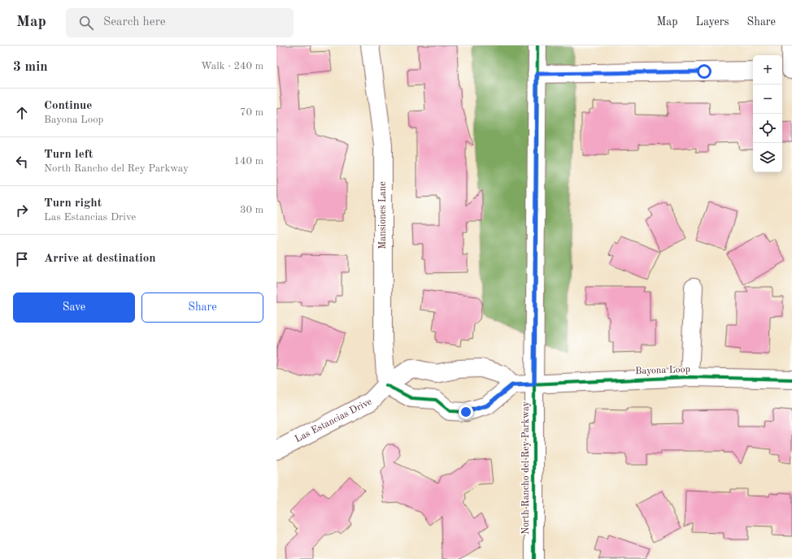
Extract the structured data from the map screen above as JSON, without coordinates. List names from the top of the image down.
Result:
{
  "streets": {
    "street": [
      "Mansiones Lane",
      "Bayona Loop",
      "Las Estancias Drive",
      "North Rancho del Rey Parkway"
    ]
  },
  "crossings": [
    ["Mansiones Lane", "Las Estancias Drive"],
    ["Bayona Loop", "North Rancho del Rey Parkway"]
  ],
  "page": {
    "header": "Map",
    "search": "Search here",
    "nav": ["Map", "Layers", "Share"],
    "heading": ["3 min", "Walk · 240 m"],
    "map_buttons": ["+", "−"],
    "list": [
      ["Continue", "Bayona Loop", "70 m"],
      ["Turn left", "North Rancho del Rey Parkway", "140 m"],
      ["Turn right", "Las Estancias Drive", "30 m"],
      "Arrive at destination"
    ],
    "buttons": ["Save", "Share"]
  }
}
